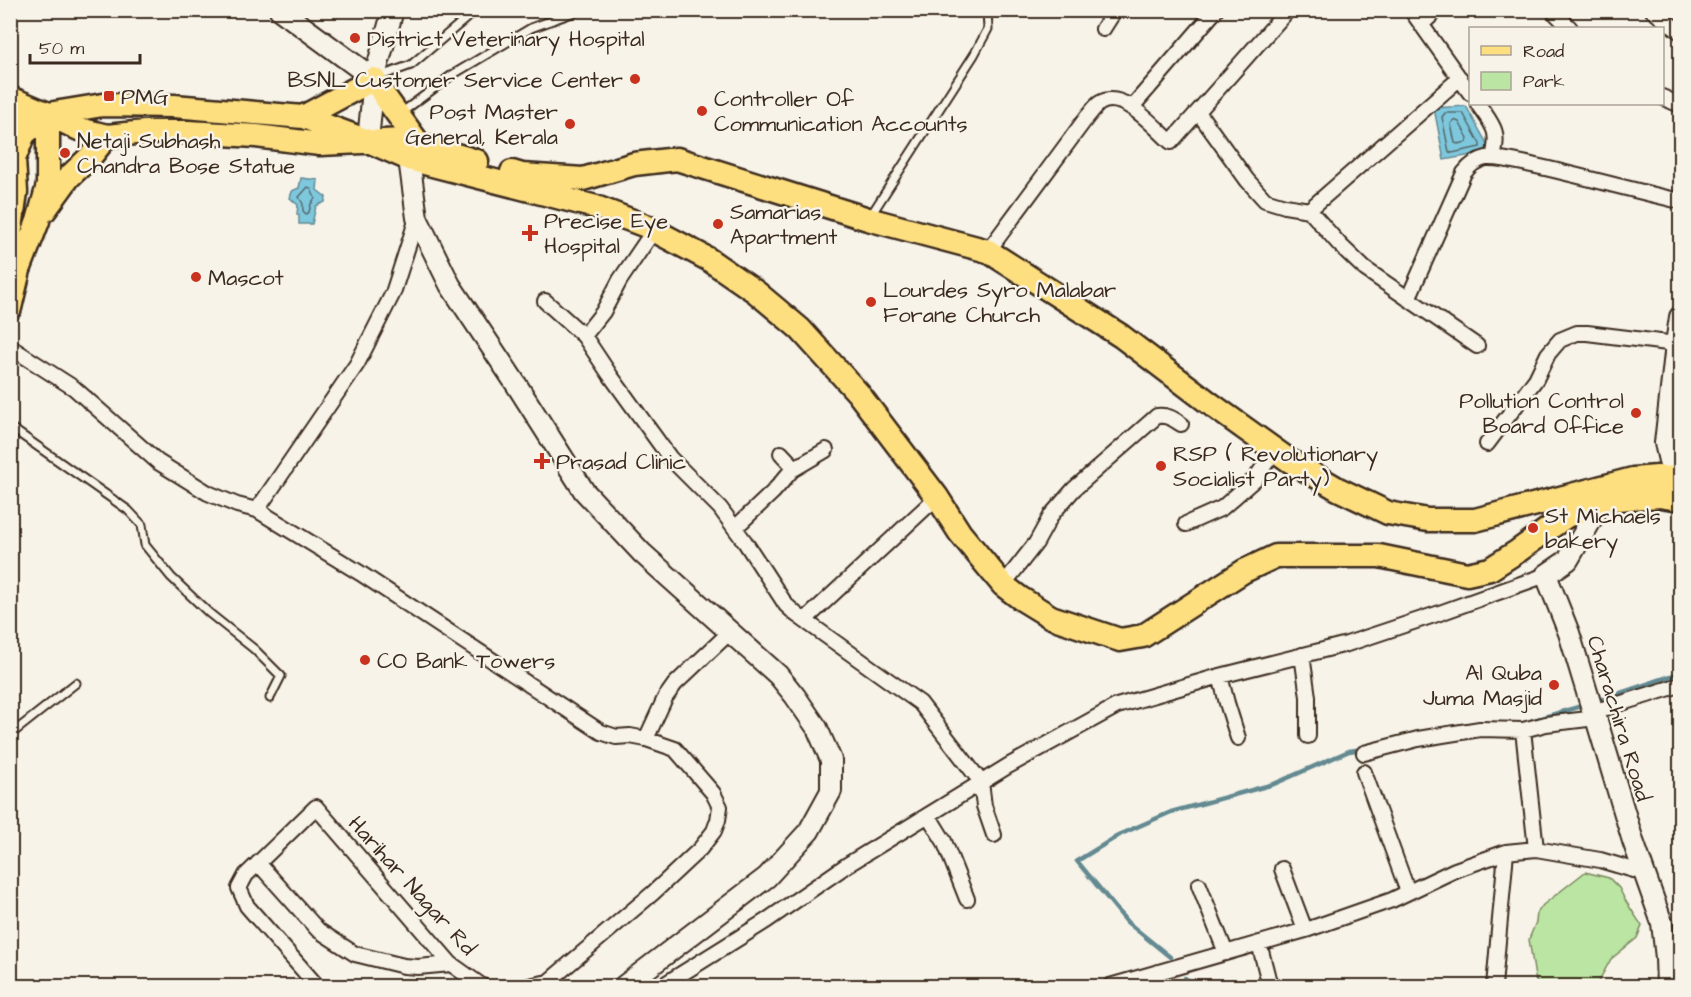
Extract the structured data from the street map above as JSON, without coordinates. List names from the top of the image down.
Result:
{
  "streets": {
    "street": ["Charachira Road", "Harihar Nagar Rd"]
  },
  "places": {
    "other": [
      "District Veterinary Hospital",
      "BSNL Customer Service Center",
      "Controller Of Communication Accounts",
      "Post Master General, Kerala",
      "Netaji Subhash Chandra Bose Statue",
      "Samarias Apartment",
      "Mascot",
      "Lourdes Syro Malabar Forane Church",
      "Pollution Control Board Office",
      "RSP ( Revolutionary Socialist Party)",
      "St Michaels bakery",
      "CO Bank Towers",
      "Al Quba Juma Masjid"
    ],
    "transit": ["PMG"],
    "health": ["Precise Eye Hospital", "Prasad Clinic"]
  },
  "legend": ["Road", "Park"],
  "scale_bar": "50 m"
}
